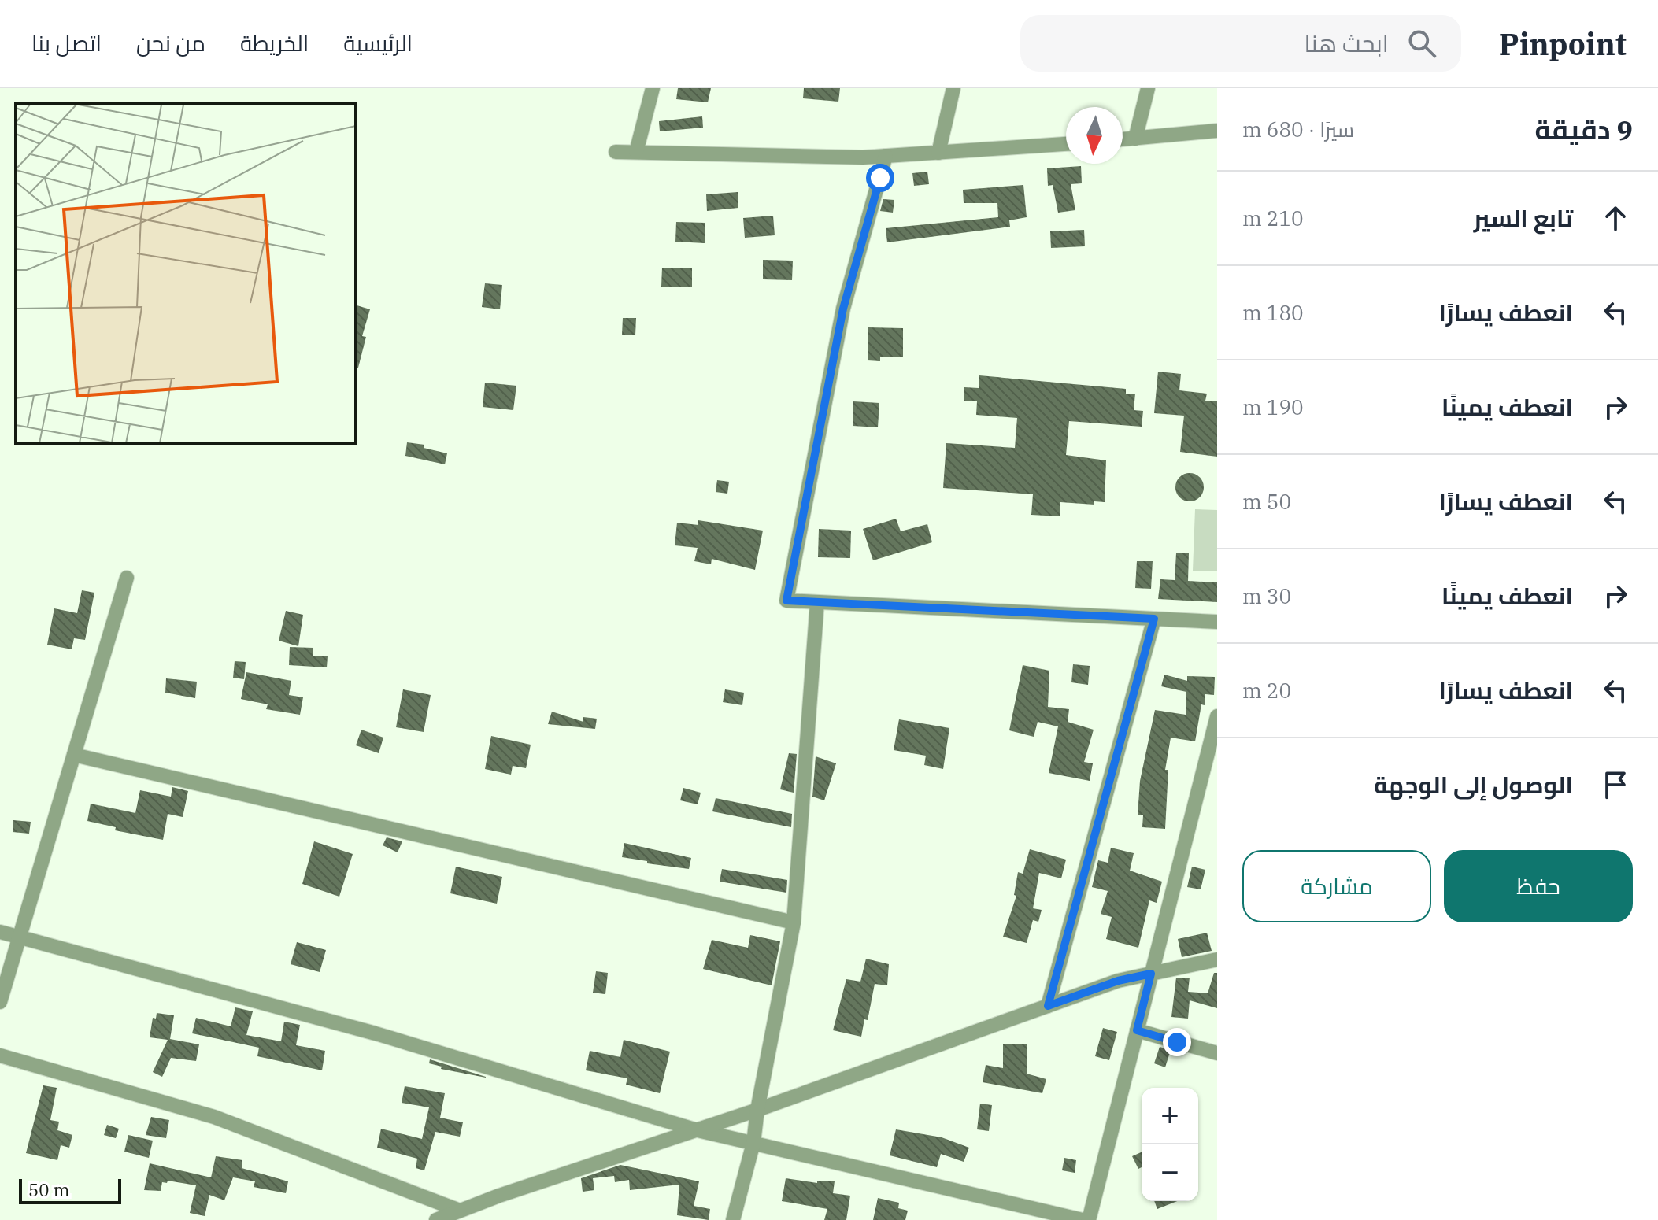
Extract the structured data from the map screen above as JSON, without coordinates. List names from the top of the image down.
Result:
{
  "scale_bar": "50 m",
  "north": "bottom",
  "page": {
    "header": "Pinpoint",
    "search": "ابحث هنا",
    "nav": [
      "الرئيسية",
      "الخريطة",
      "من نحن",
      "اتصل بنا"
    ],
    "heading": ["9 دقيقة", "سيرًا · 680 m"],
    "list": [
      ["تابع السير", "210 m"],
      ["انعطف يسارًا", "180 m"],
      ["انعطف يمينًا", "190 m"],
      ["انعطف يسارًا", "50 m"],
      ["انعطف يمينًا", "30 m"],
      ["انعطف يسارًا", "20 m"],
      "الوصول إلى الوجهة"
    ],
    "buttons": ["حفظ", "مشاركة"],
    "map_buttons": ["+", "−"],
    "scale": "50 m"
  }
}
